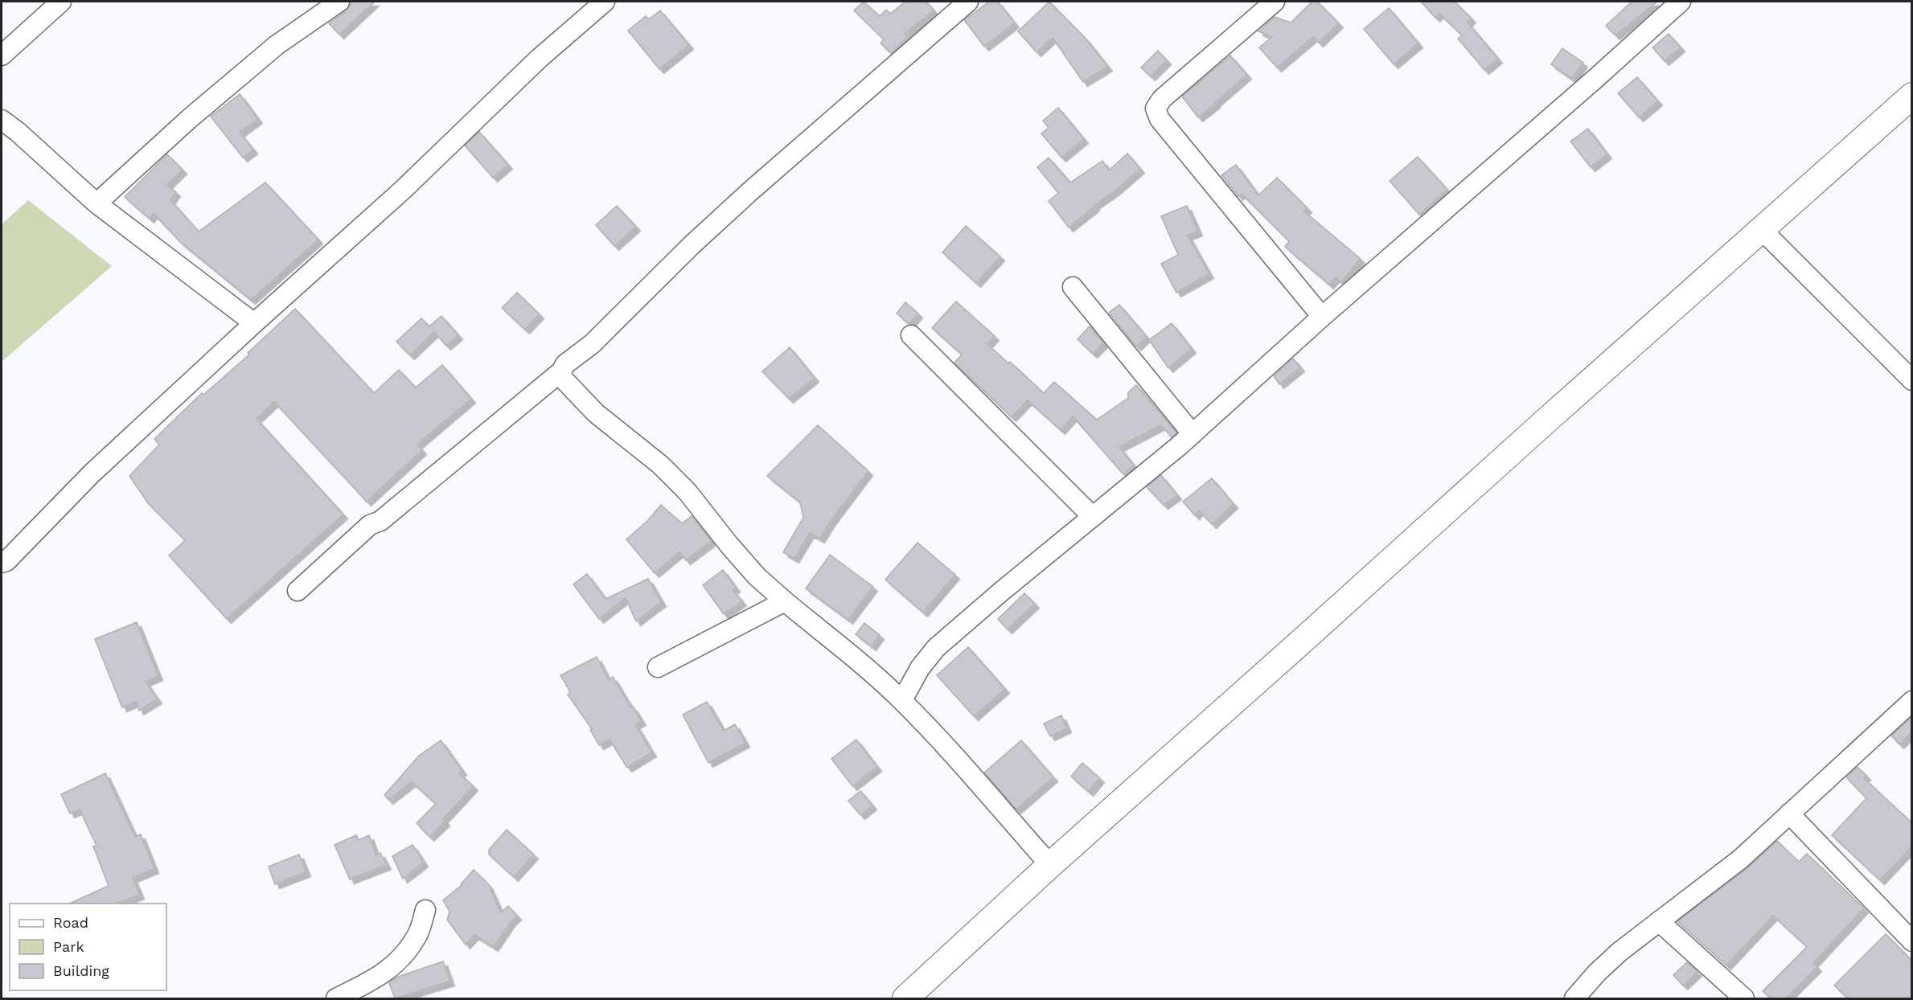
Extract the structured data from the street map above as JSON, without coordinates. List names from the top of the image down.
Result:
{
  "legend": ["Road", "Park", "Building"]
}
